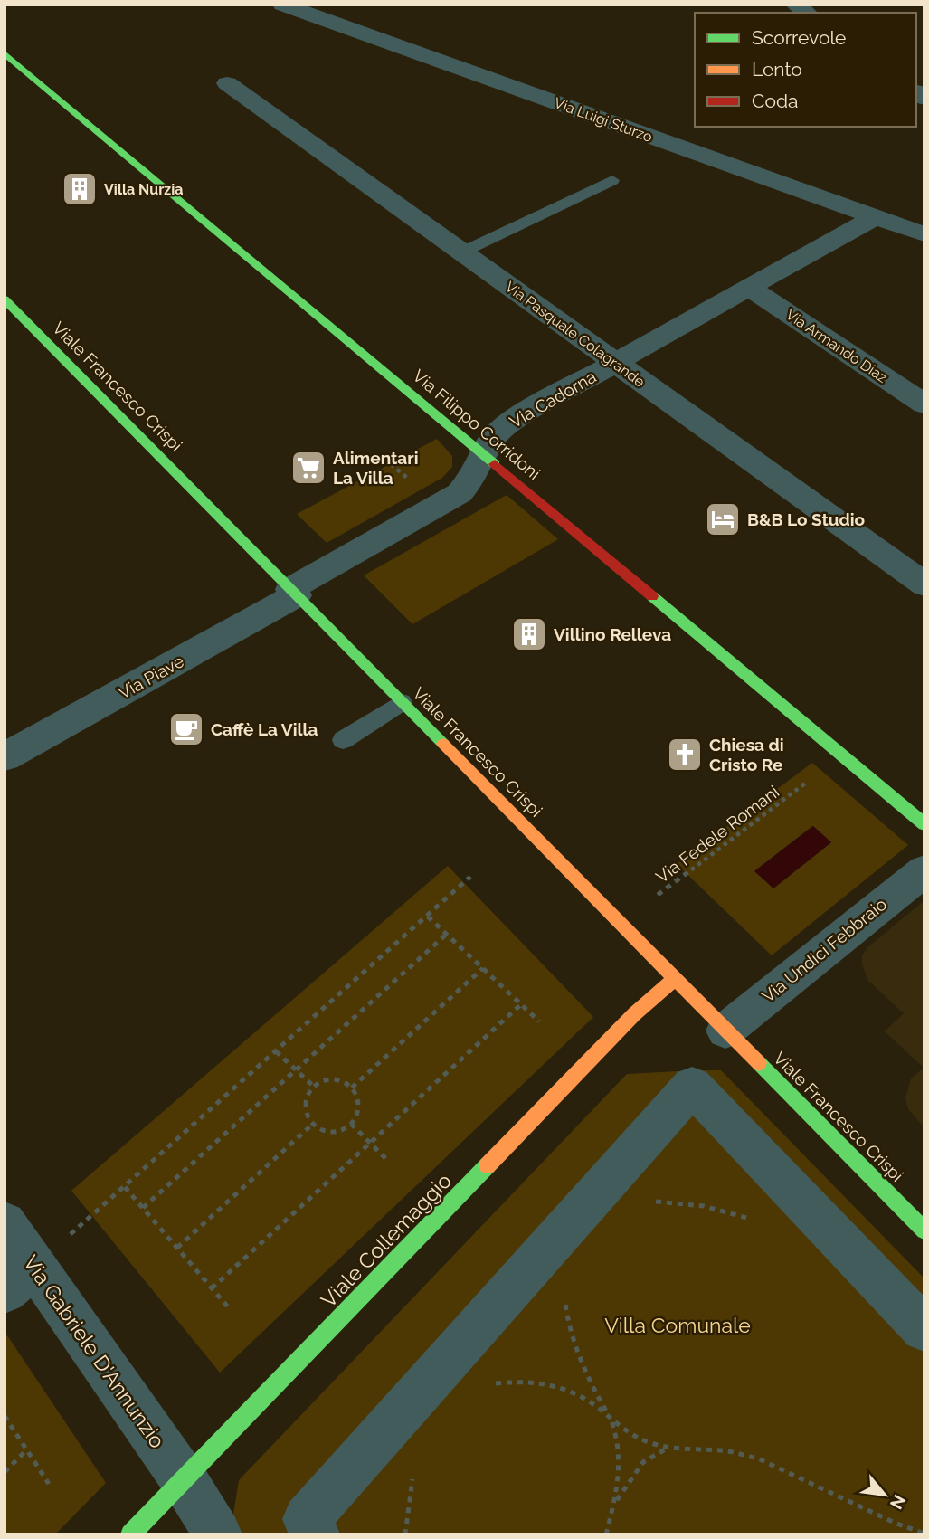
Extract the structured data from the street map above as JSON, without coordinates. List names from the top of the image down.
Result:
{
  "streets": {
    "main road": ["Viale Francesco Crispi", "Via Filippo Corridoni", "Viale Collemaggio"],
    "street": [
      "Via Luigi Sturzo",
      "Via Pasquale Colagrande",
      "Via Armando Diaz",
      "Via Cadorna",
      "Via Piave",
      "Via Undici Febbraio",
      "Via Gabriele D'Annunzio"
    ],
    "path": ["Via Fedele Romani"]
  },
  "crossings": [
    ["Via Luigi Sturzo", "Via Cadorna"],
    ["Via Pasquale Colagrande", "Via Cadorna"],
    ["Via Armando Diaz", "Via Cadorna"],
    ["Viale Francesco Crispi", "Via Cadorna"],
    ["Viale Francesco Crispi", "Via Piave"],
    ["Viale Francesco Crispi", "Via Undici Febbraio"],
    ["Viale Francesco Crispi", "Viale Collemaggio"],
    ["Via Cadorna", "Via Filippo Corridoni"],
    ["Via Cadorna", "Via Piave"],
    ["Viale Collemaggio", "Via Gabriele D'Annunzio"]
  ],
  "parks": ["Villa Comunale"],
  "places": {
    "building": ["Villa Nurzia", "Villino Relleva"],
    "supermarket": ["Alimentari La Villa"],
    "hotel": ["B&B Lo Studio"],
    "cafe": ["Caffè La Villa"],
    "church": ["Chiesa di Cristo Re"]
  },
  "legend": ["Scorrevole", "Lento", "Coda"],
  "north": "bottom right"
}
